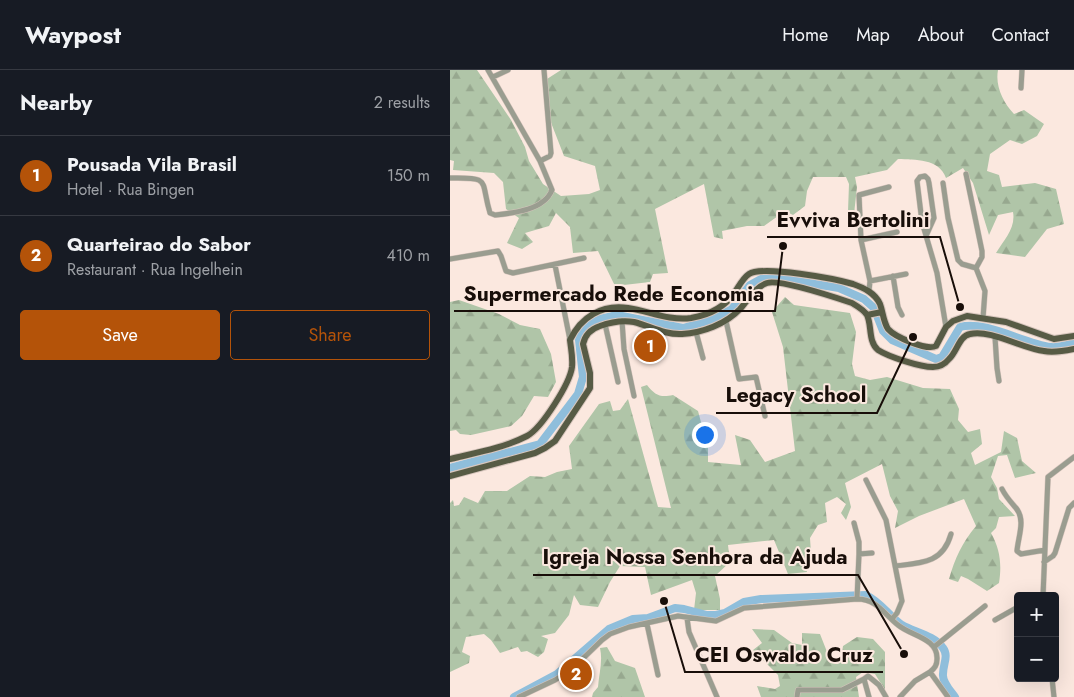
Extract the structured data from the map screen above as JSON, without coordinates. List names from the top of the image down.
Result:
{
  "places": [
    "Supermercado Rede Economia",
    "Evviva Bertolini",
    "Legacy School",
    "CEI Oswaldo Cruz",
    "Igreja Nossa Senhora da Ajuda"
  ],
  "page": {
    "header": "Waypost",
    "nav": [
      "Home",
      "Map",
      "About",
      "Contact"
    ],
    "heading": ["Nearby", "2 results"],
    "list": [
      {
        "mark": "1",
        "name": "Pousada Vila Brasil",
        "note": "Hotel · Rua Bingen",
        "value": "150 m"
      },
      {
        "mark": "2",
        "name": "Quarteirao do Sabor",
        "note": "Restaurant · Rua Ingelhein",
        "value": "410 m"
      }
    ],
    "buttons": ["Save", "Share"],
    "pins": ["1", "2"],
    "map_buttons": ["+", "−"]
  }
}
